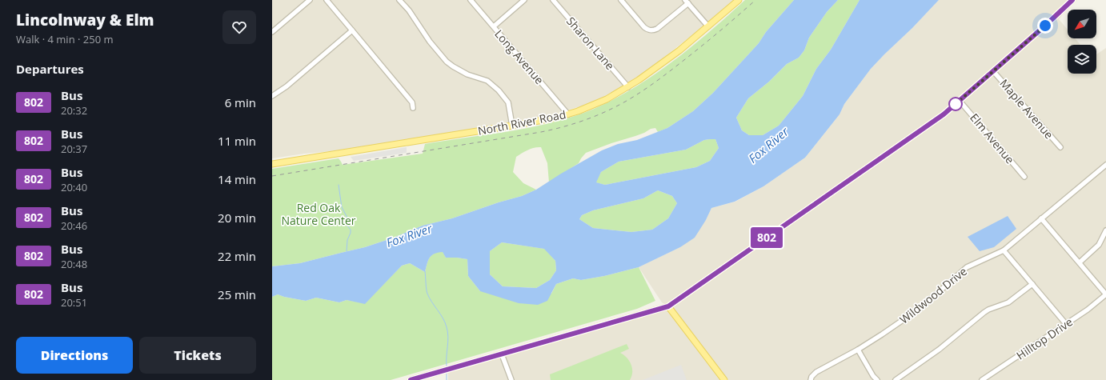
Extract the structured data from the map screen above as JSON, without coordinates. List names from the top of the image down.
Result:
{
  "streets": {
    "main road": ["North River Road"],
    "street": [
      "Sharon Lane",
      "Long Avenue",
      "Maple Avenue",
      "Elm Avenue",
      "Wildwood Drive",
      "Hilltop Drive"
    ]
  },
  "crossings": [
    ["Sharon Lane", "North River Road"],
    ["Long Avenue", "North River Road"]
  ],
  "water": ["Fox River"],
  "parks": ["Red Oak Nature Center"],
  "lines": ["bus line 802"],
  "north": "bottom left",
  "page": {
    "heading": [
      ["Lincolnway & Elm", "Walk · 4 min · 250 m"],
      "Departures"
    ],
    "on_map": "802",
    "list": [
      {
        "mark": "802",
        "name": "Bus",
        "note": "20:32",
        "value": "6 min"
      },
      {
        "mark": "802",
        "name": "Bus",
        "note": "20:37",
        "value": "11 min"
      },
      {
        "mark": "802",
        "name": "Bus",
        "note": "20:40",
        "value": "14 min"
      },
      {
        "mark": "802",
        "name": "Bus",
        "note": "20:46",
        "value": "20 min"
      },
      {
        "mark": "802",
        "name": "Bus",
        "note": "20:48",
        "value": "22 min"
      },
      {
        "mark": "802",
        "name": "Bus",
        "note": "20:51",
        "value": "25 min"
      }
    ],
    "buttons": ["Directions", "Tickets"]
  }
}
